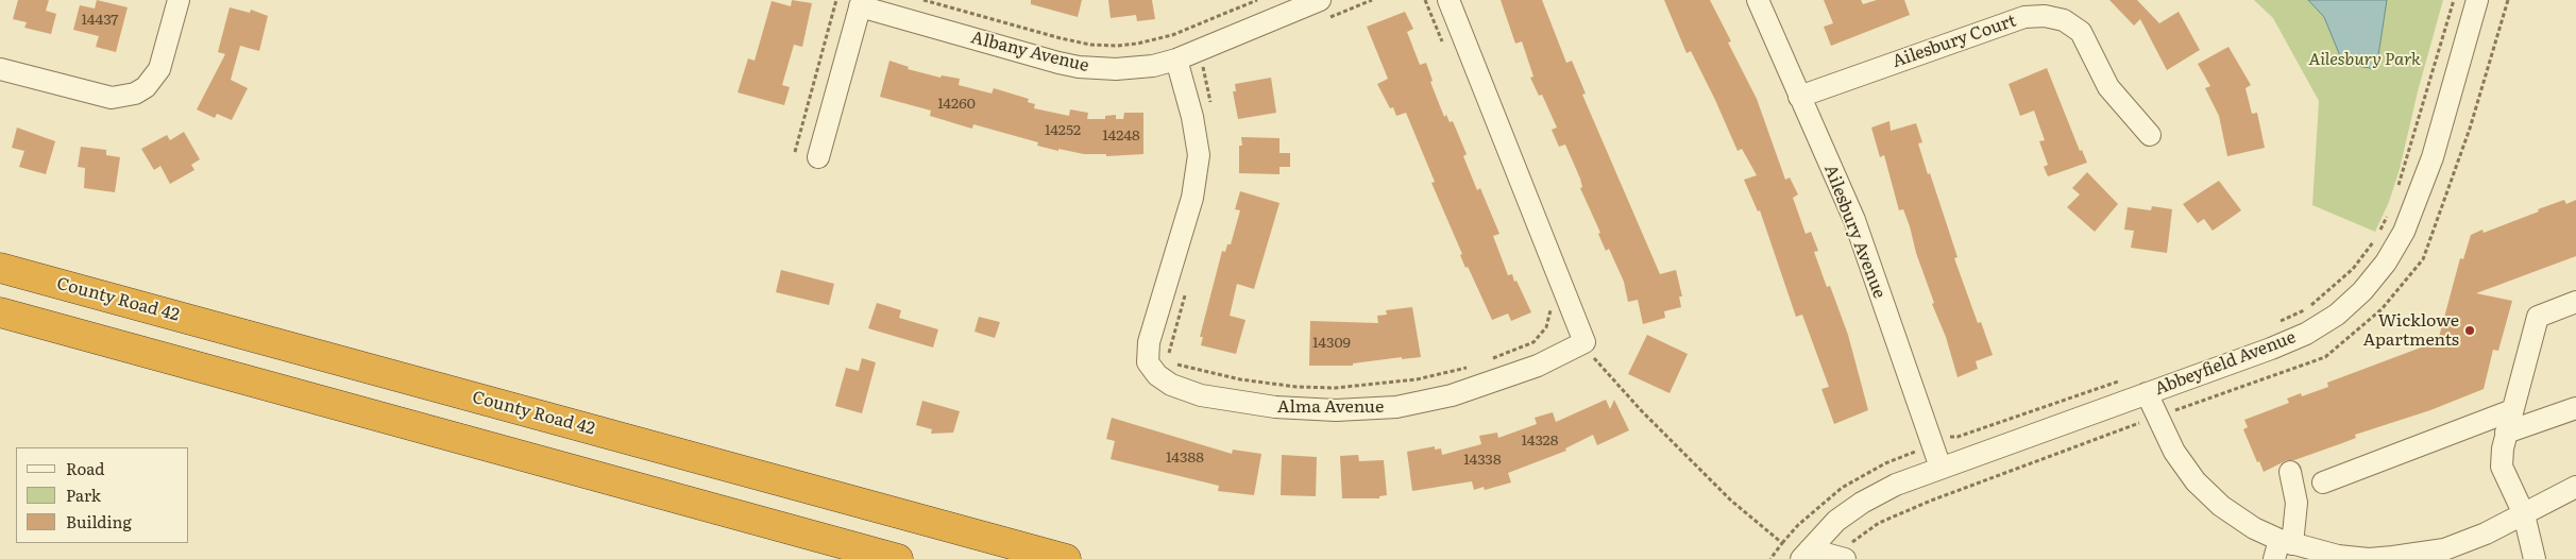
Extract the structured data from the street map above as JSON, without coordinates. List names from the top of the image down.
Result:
{
  "streets": {
    "highway": ["County Road 42"],
    "street": [
      "Ailesbury Court",
      "Albany Avenue",
      "Ailesbury Avenue",
      "Abbeyfield Avenue",
      "Alma Avenue"
    ]
  },
  "crossings": [
    ["Ailesbury Court", "Ailesbury Avenue"],
    ["Albany Avenue", "Alma Avenue"],
    ["Ailesbury Avenue", "Abbeyfield Avenue"]
  ],
  "parks": ["Ailesbury Park"],
  "places": ["Wicklowe Apartments"],
  "house_numbers": [
    "14437",
    "14260",
    "14252",
    "14248",
    "14309",
    "14328",
    "14388",
    "14338"
  ],
  "legend": ["Road", "Park", "Building"]
}
